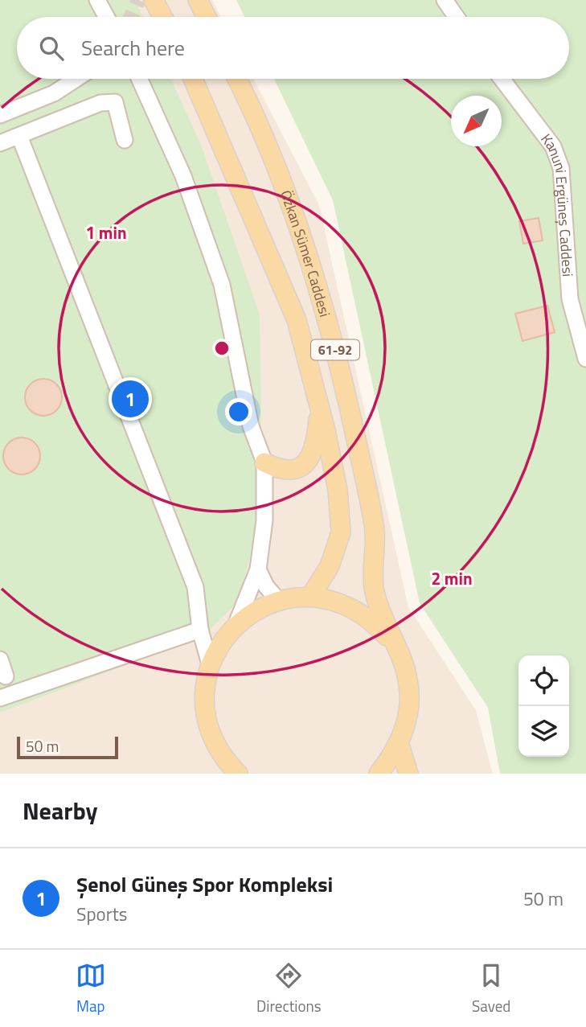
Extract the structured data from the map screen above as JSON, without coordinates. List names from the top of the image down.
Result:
{
  "streets": {
    "main road": ["Özkan Sümer Caddesi", "61-92"],
    "street": ["Kanuni Ergüneş Caddesi"]
  },
  "scale_bar": "50 m",
  "north": "bottom left",
  "page": {
    "search": "Search here",
    "pins": "1",
    "scale": "50 m",
    "heading": "Nearby",
    "list": [
      {
        "mark": "1",
        "name": "Şenol Güneş Spor Kompleksi",
        "note": "Sports",
        "value": "50 m"
      }
    ],
    "nav": ["Map", "Directions", "Saved"]
  },
  "rings": ["1 min", "2 min"]
}
